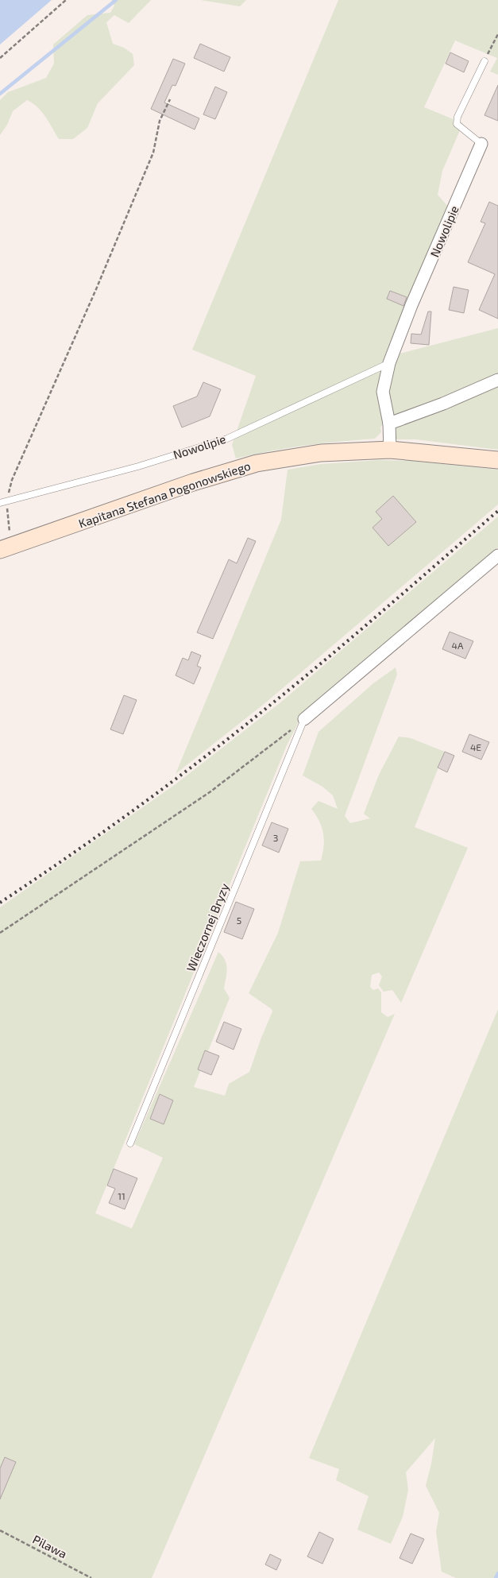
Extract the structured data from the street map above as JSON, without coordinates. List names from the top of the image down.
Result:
{
  "streets": {
    "main road": ["Kapitana Stefana Pogonowskiego"],
    "street": ["Nowolipie"],
    "lane": ["Wieczornej Bryzy"],
    "path": ["Pilawa"]
  },
  "crossings": [
    ["Nowolipie", "Kapitana Stefana Pogonowskiego"]
  ],
  "house_numbers": [
    "4A",
    "4E",
    "3",
    "5",
    "11"
  ]
}
